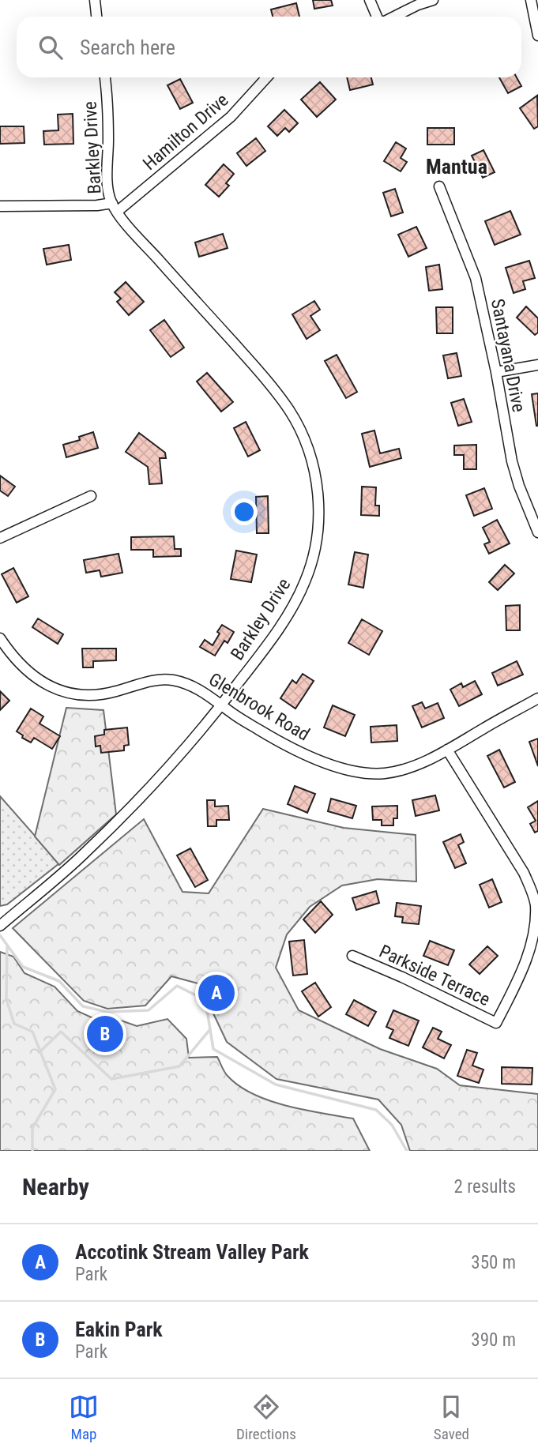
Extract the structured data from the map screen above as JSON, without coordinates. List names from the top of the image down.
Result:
{
  "streets": {
    "street": [
      "Hamilton Drive",
      "Barkley Drive",
      "Santayana Drive",
      "Glenbrook Road",
      "Parkside Terrace"
    ]
  },
  "crossings": [
    ["Hamilton Drive", "Barkley Drive"],
    ["Barkley Drive", "Glenbrook Road"],
    ["Glenbrook Road", "Parkside Terrace"]
  ],
  "districts": ["Mantua"],
  "page": {
    "search": "Search here",
    "pins": ["A", "B"],
    "heading": ["Nearby", "2 results"],
    "list": [
      {
        "mark": "A",
        "name": "Accotink Stream Valley Park",
        "note": "Park",
        "value": "350 m"
      },
      {
        "mark": "B",
        "name": "Eakin Park",
        "note": "Park",
        "value": "390 m"
      }
    ],
    "nav": ["Map", "Directions", "Saved"]
  }
}
